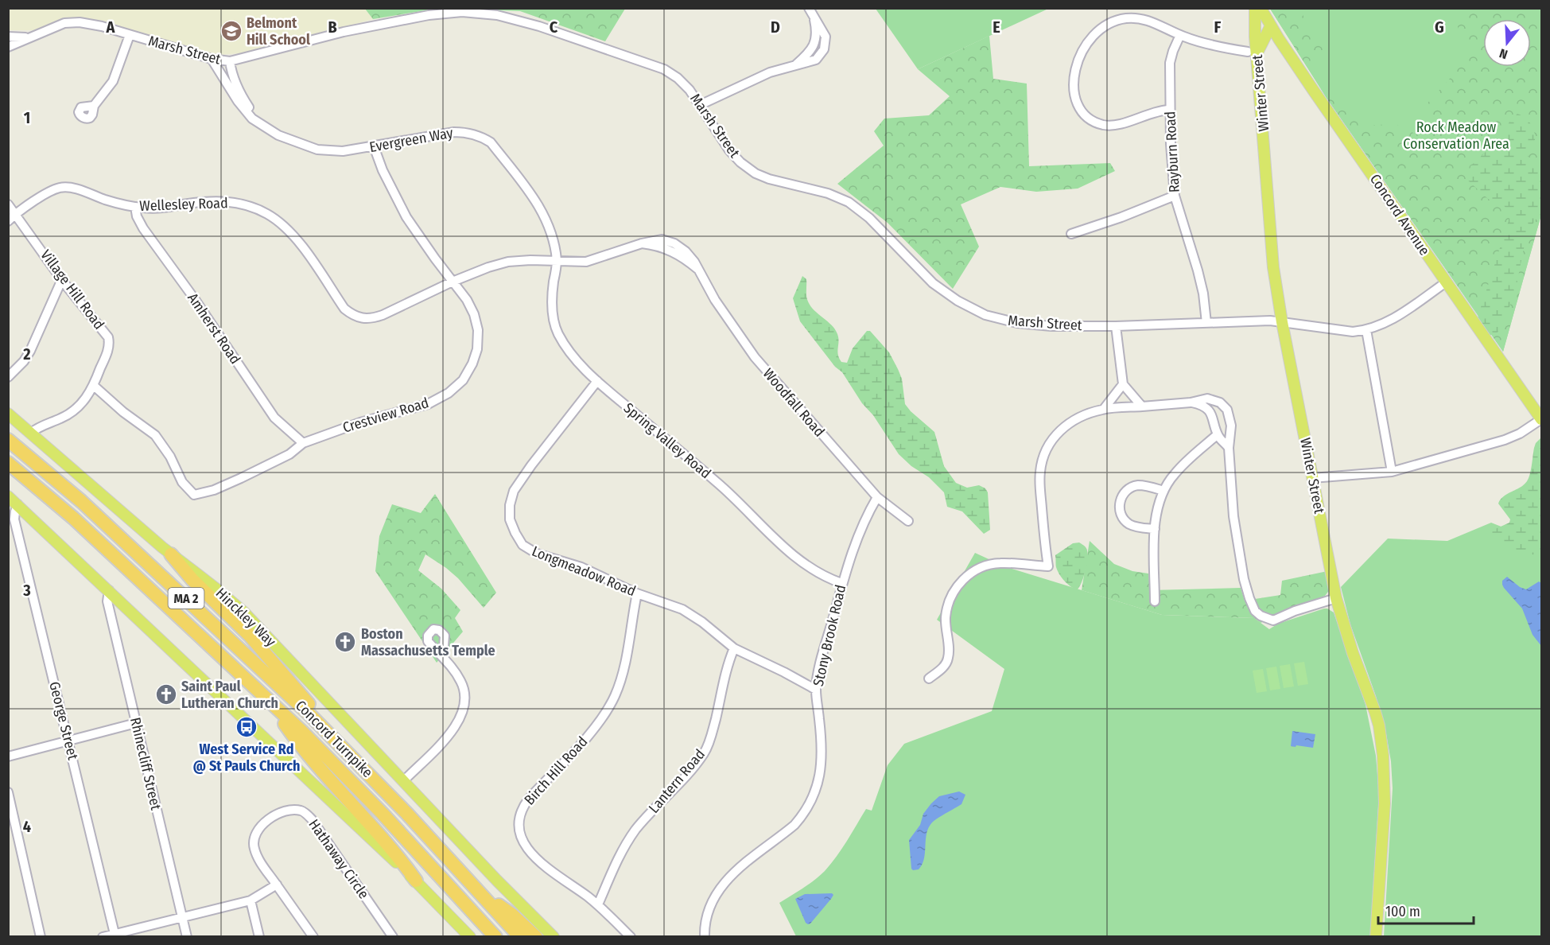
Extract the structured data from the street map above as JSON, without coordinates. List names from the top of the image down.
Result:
{
  "streets": {
    "highway": ["MA 2", "Concord Turnpike"],
    "main road": ["Winter Street", "Concord Avenue", "Hinckley Way"],
    "street": [
      "Marsh Street",
      "Evergreen Way",
      "Rayburn Road",
      "Wellesley Road",
      "Village Hill Road",
      "Amherst Road",
      "Woodfall Road",
      "Crestview Road",
      "Spring Valley Road",
      "Longmeadow Road",
      "Stony Brook Road",
      "George Street",
      "Rhinecliff Street",
      "Birch Hill Road",
      "Lantern Road",
      "Hathaway Circle"
    ]
  },
  "crossings": [
    ["Marsh Street", "Winter Street"],
    ["Marsh Street", "Evergreen Way"],
    ["Marsh Street", "Rayburn Road"],
    ["Marsh Street", "Concord Avenue"],
    ["Evergreen Way", "Wellesley Road"],
    ["Evergreen Way", "Woodfall Road"],
    ["Evergreen Way", "Crestview Road"],
    ["Evergreen Way", "Spring Valley Road"],
    ["Wellesley Road", "Village Hill Road"],
    ["Wellesley Road", "Amherst Road"],
    ["Wellesley Road", "Woodfall Road"],
    ["Wellesley Road", "Crestview Road"],
    ["Wellesley Road", "Spring Valley Road"],
    ["Village Hill Road", "Crestview Road"],
    ["Village Hill Road", "Hinckley Way"],
    ["Amherst Road", "Crestview Road"],
    ["Woodfall Road", "Spring Valley Road"],
    ["Woodfall Road", "Stony Brook Road"],
    ["Spring Valley Road", "Longmeadow Road"],
    ["Spring Valley Road", "Stony Brook Road"],
    ["Longmeadow Road", "Stony Brook Road"],
    ["Longmeadow Road", "Birch Hill Road"],
    ["Longmeadow Road", "Lantern Road"],
    ["Birch Hill Road", "Lantern Road"]
  ],
  "parks": ["Rock Meadow Conservation Area"],
  "places": {
    "school or university": ["Belmont Hill School"],
    "church": ["Boston Massachusetts Temple", "Saint Paul Lutheran Church"],
    "bus stop": ["West Service Rd @ St Pauls Church"]
  },
  "scale_bar": "100 m",
  "north": "bottom",
  "grid": {
    "columns": [
      "A",
      "B",
      "C",
      "D",
      "E",
      "F",
      "G"
    ],
    "rows": [
      "1",
      "2",
      "3",
      "4"
    ]
  }
}
